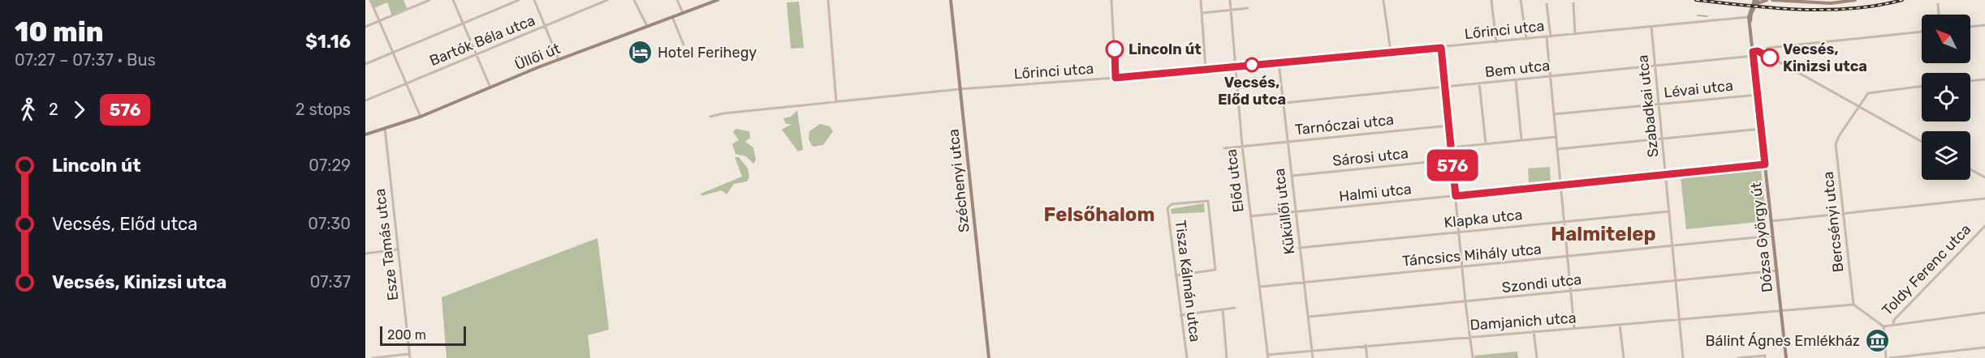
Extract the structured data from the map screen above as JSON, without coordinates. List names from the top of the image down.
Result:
{
  "streets": {
    "main road": ["Üllői út", "Széchenyi utca", "Dózsa György út"],
    "street": [
      "Lőrinci utca",
      "Bartók Béla utca",
      "Bem utca",
      "Lévai utca",
      "Szabadkai utca",
      "Tarnóczai utca",
      "Sárosi utca",
      "Előd utca",
      "Halmi utca",
      "Küküllői utca",
      "Klapka utca",
      "Bercsényi utca",
      "Esze Tamás utca",
      "Táncsics Mihály utca",
      "Toldy Ferenc utca",
      "Tisza Kálmán utca",
      "Szondi utca",
      "Damjanich utca"
    ]
  },
  "crossings": [
    ["Lőrinci utca", "Szabadkai utca"],
    ["Lőrinci utca", "Széchenyi utca"],
    ["Lőrinci utca", "Előd utca"],
    ["Lőrinci utca", "Küküllői utca"],
    ["Lőrinci utca", "Dózsa György út"],
    ["Üllői út", "Esze Tamás utca"],
    ["Bem utca", "Szabadkai utca"],
    ["Bem utca", "Küküllői utca"],
    ["Bem utca", "Dózsa György út"],
    ["Lévai utca", "Szabadkai utca"],
    ["Lévai utca", "Dózsa György út"],
    ["Szabadkai utca", "Halmi utca"],
    ["Szabadkai utca", "Klapka utca"],
    ["Szabadkai utca", "Táncsics Mihály utca"],
    ["Szabadkai utca", "Szondi utca"],
    ["Szabadkai utca", "Damjanich utca"],
    ["Tarnóczai utca", "Előd utca"],
    ["Tarnóczai utca", "Küküllői utca"],
    ["Sárosi utca", "Küküllői utca"],
    ["Előd utca", "Halmi utca"],
    ["Előd utca", "Táncsics Mihály utca"],
    ["Előd utca", "Damjanich utca"],
    ["Halmi utca", "Küküllői utca"],
    ["Halmi utca", "Dózsa György út"],
    ["Küküllői utca", "Klapka utca"],
    ["Küküllői utca", "Táncsics Mihály utca"],
    ["Küküllői utca", "Szondi utca"],
    ["Küküllői utca", "Damjanich utca"],
    ["Bercsényi utca", "Damjanich utca"],
    ["Dózsa György út", "Táncsics Mihály utca"],
    ["Dózsa György út", "Szondi utca"],
    ["Dózsa György út", "Damjanich utca"]
  ],
  "districts": ["Felsőhalom", "Halmitelep"],
  "places": {
    "other": ["Lincoln út", "Vecsés, Kinizsi utca", "Vecsés, Előd utca"],
    "hotel": ["Hotel Ferihegy"],
    "museum": ["Bálint Ágnes Emlékház"]
  },
  "lines": ["bus line 576"],
  "scale_bar": "200 m",
  "north": "top left",
  "page": {
    "heading": ["10 min", "07:27 – 07:37 · Bus", "$1.16"],
    "on_map": "576",
    "legs": ["2", "576", "2 stops"],
    "list": [
      {
        "name": "Lincoln út",
        "value": "07:29"
      },
      {
        "name": "Vecsés, Előd utca",
        "value": "07:30"
      },
      {
        "name": "Vecsés, Kinizsi utca",
        "value": "07:37"
      }
    ],
    "scale": "200 m"
  }
}
